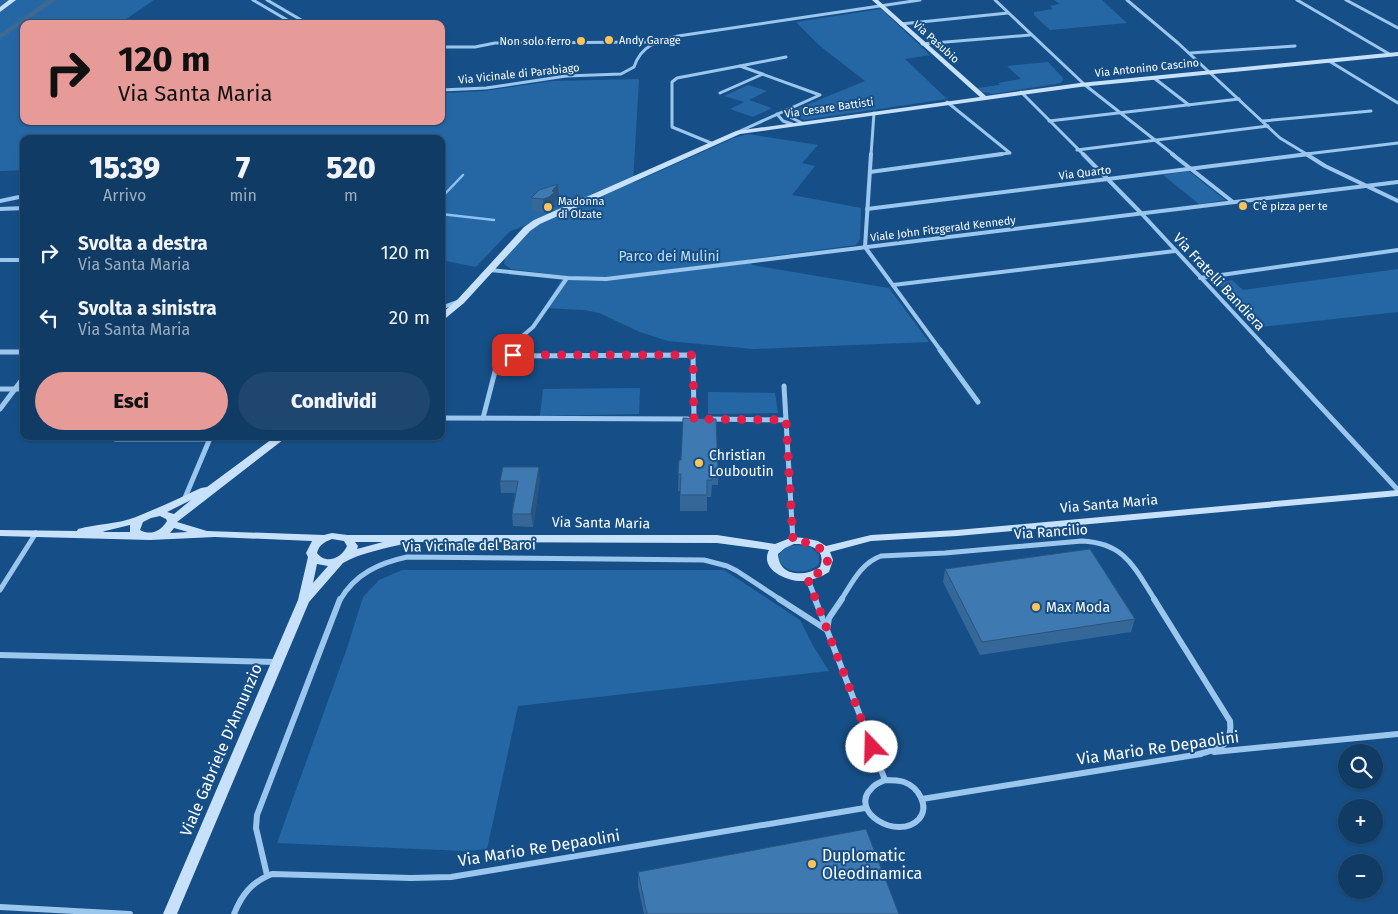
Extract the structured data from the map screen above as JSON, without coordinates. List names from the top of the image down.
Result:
{
  "streets": {
    "street": [
      "Via Pasubio",
      "Via Antonino Cascino",
      "Via Vicinale di Parabiago",
      "Via Cesare Battisti",
      "Via Quarto",
      "Viale John Fitzgerald Kennedy",
      "Via Fratelli Bandiera",
      "Via Santa Maria",
      "Via Rancilio",
      "Via Vicinale del Baroi",
      "Via Mario Re Depaolini",
      "Viale Gabriele D'Annunzio"
    ]
  },
  "crossings": [
    ["Via Pasubio", "Via Vicinale di Parabiago"],
    ["Via Pasubio", "Via Cesare Battisti"],
    ["Via Antonino Cascino", "Via Cesare Battisti"],
    ["Via Cesare Battisti", "Viale John Fitzgerald Kennedy"],
    ["Via Cesare Battisti", "Via Fratelli Bandiera"],
    ["Via Quarto", "Via Fratelli Bandiera"],
    ["Viale John Fitzgerald Kennedy", "Via Fratelli Bandiera"],
    ["Via Fratelli Bandiera", "Via Santa Maria"],
    ["Via Santa Maria", "Viale Gabriele D'Annunzio"],
    ["Via Rancilio", "Via Vicinale del Baroi"],
    ["Via Rancilio", "Via Mario Re Depaolini"],
    ["Via Vicinale del Baroi", "Via Mario Re Depaolini"]
  ],
  "parks": ["Parco dei Mulini"],
  "places": [
    "Andy Garage",
    "Non solo ferro",
    "C'è pizza per te",
    "Madonna di Olzate",
    "Christian Louboutin",
    "Max Moda",
    "Duplomatic Oleodinamica"
  ],
  "page": {
    "turn": ["120 m", "Via Santa Maria"],
    "eta": [
      "15:39",
      "Arrivo",
      "7",
      "min",
      "520",
      "m"
    ],
    "list": [
      {
        "name": "Svolta a destra",
        "note": "Via Santa Maria",
        "value": "120 m"
      },
      {
        "name": "Svolta a sinistra",
        "note": "Via Santa Maria",
        "value": "20 m"
      }
    ],
    "buttons": ["Esci", "Condividi"],
    "map_buttons": ["+", "−"]
  }
}
